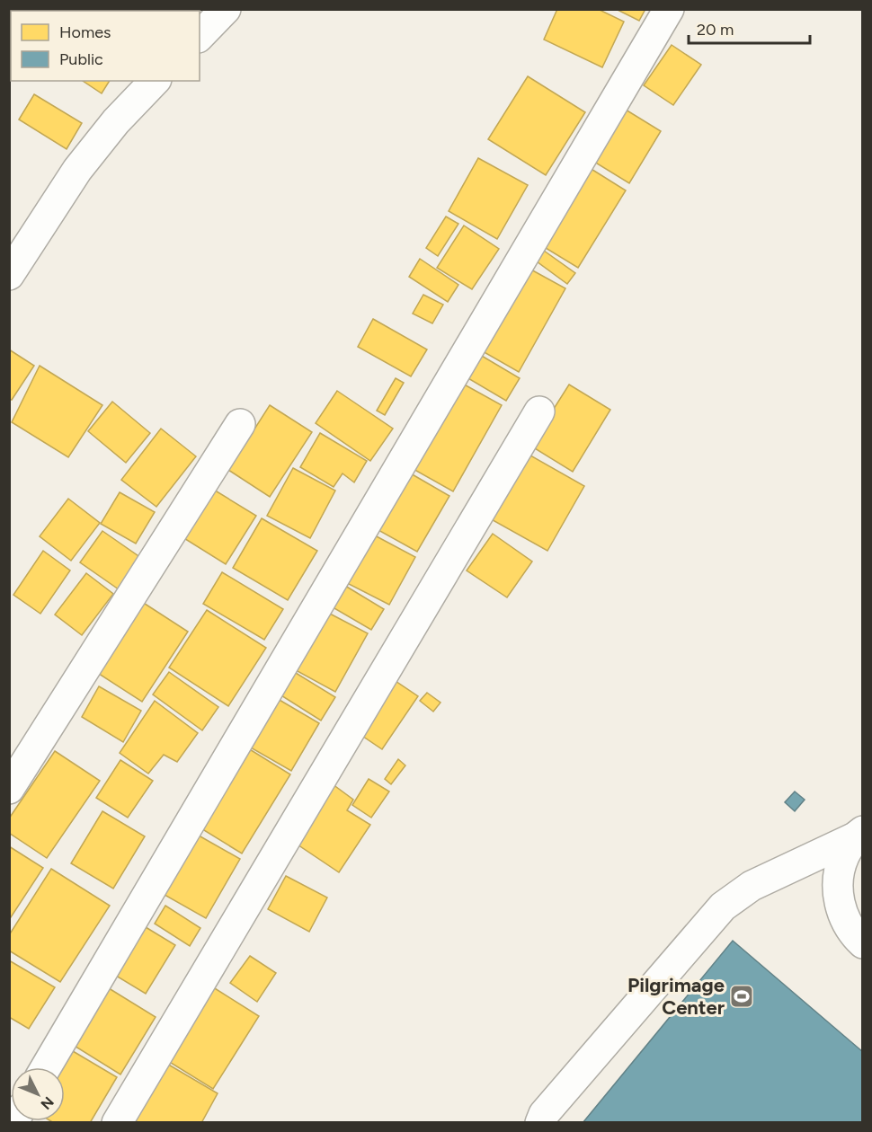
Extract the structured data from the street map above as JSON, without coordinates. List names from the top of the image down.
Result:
{
  "places": {
    "sports": ["Pilgrimage Center"]
  },
  "legend": ["Homes", "Public"],
  "scale_bar": "20 m",
  "north": "bottom right"
}
